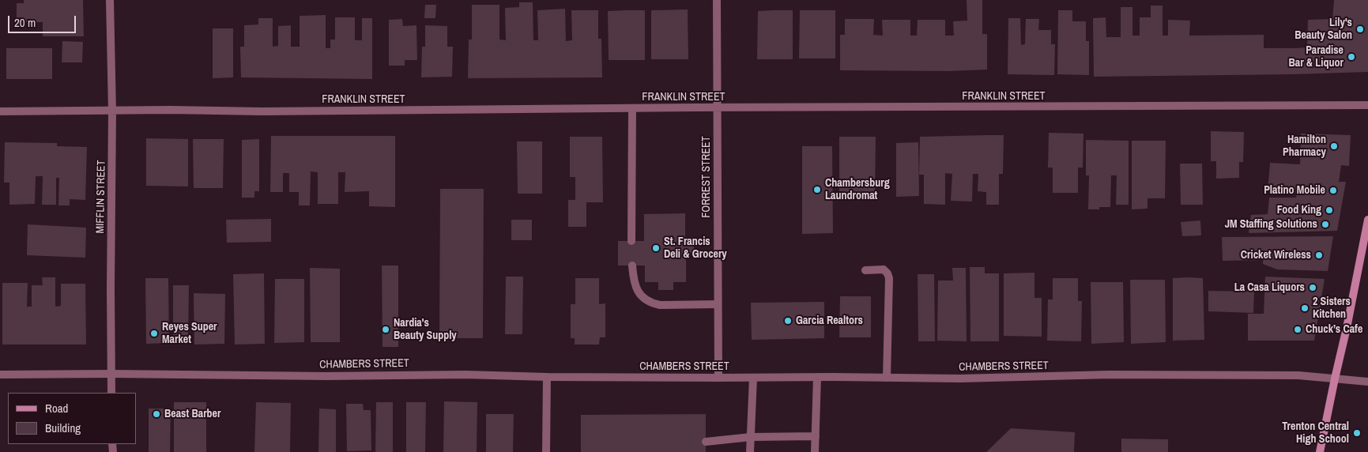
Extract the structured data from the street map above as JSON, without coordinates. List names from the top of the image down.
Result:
{
  "streets": {
    "street": [
      "FRANKLIN STREET",
      "FORREST STREET",
      "MIFFLIN STREET",
      "CHAMBERS STREET"
    ]
  },
  "crossings": [
    ["FRANKLIN STREET", "FORREST STREET"],
    ["FRANKLIN STREET", "MIFFLIN STREET"],
    ["FORREST STREET", "CHAMBERS STREET"],
    ["MIFFLIN STREET", "CHAMBERS STREET"]
  ],
  "places": [
    "Lily's Beauty Salon",
    "Paradise Bar & Liquor",
    "Hamilton Pharmacy",
    "Chambersburg Laundromat",
    "Platino Mobile",
    "Food King",
    "JM Staffing Solutions",
    "St. Francis Deli & Grocery",
    "Cricket Wireless",
    "La Casa Liquors",
    "2 Sisters Kitchen",
    "Garcia Realtors",
    "Nardia's Beauty Supply",
    "Chuck’s Cafe",
    "Reyes Super Market",
    "Beast Barber",
    "Trenton Central High School"
  ],
  "legend": ["Road", "Building"],
  "scale_bar": "20 m"
}
